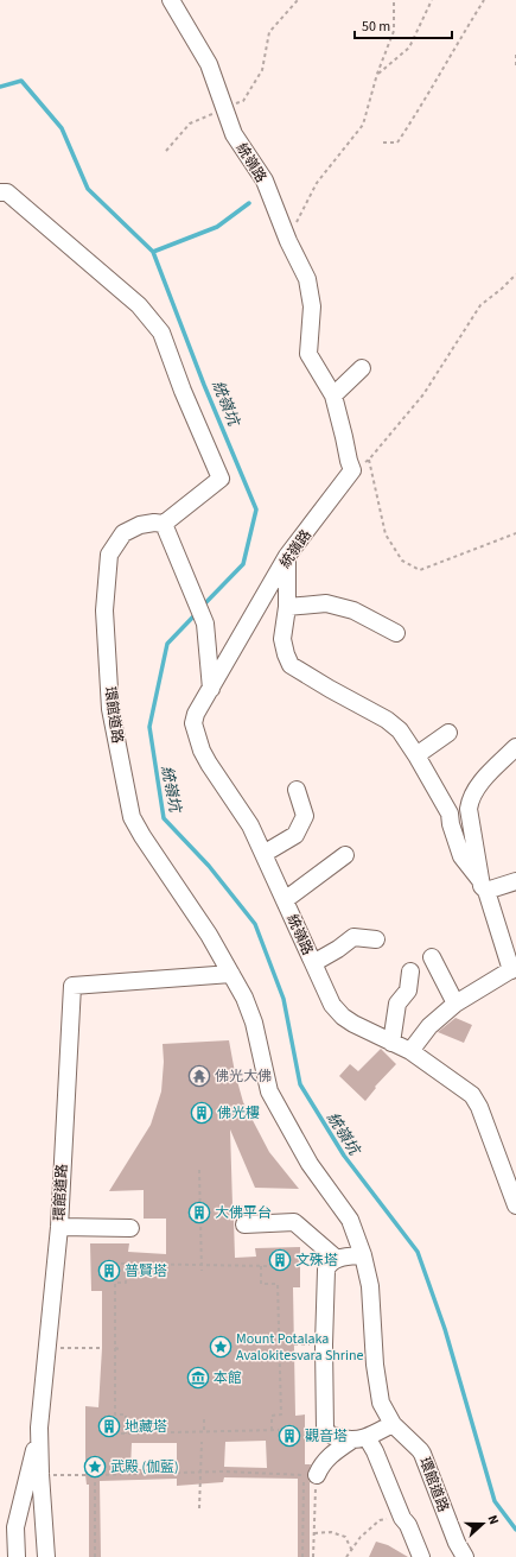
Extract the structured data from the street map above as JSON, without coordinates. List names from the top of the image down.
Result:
{
  "streets": {
    "street": ["統嶺路", "環館道路"]
  },
  "water": ["統嶺坑"],
  "places": {
    "temple": ["佛光大佛"],
    "building": [
      "佛光樓",
      "大佛平台",
      "文殊塔",
      "普賢塔",
      "地藏塔",
      "觀音塔"
    ],
    "place": ["Mount Potalaka Avalokitesvara Shrine", "武殿 (伽藍)"],
    "museum": ["本館"]
  },
  "scale_bar": "50 m",
  "north": "right"
}
